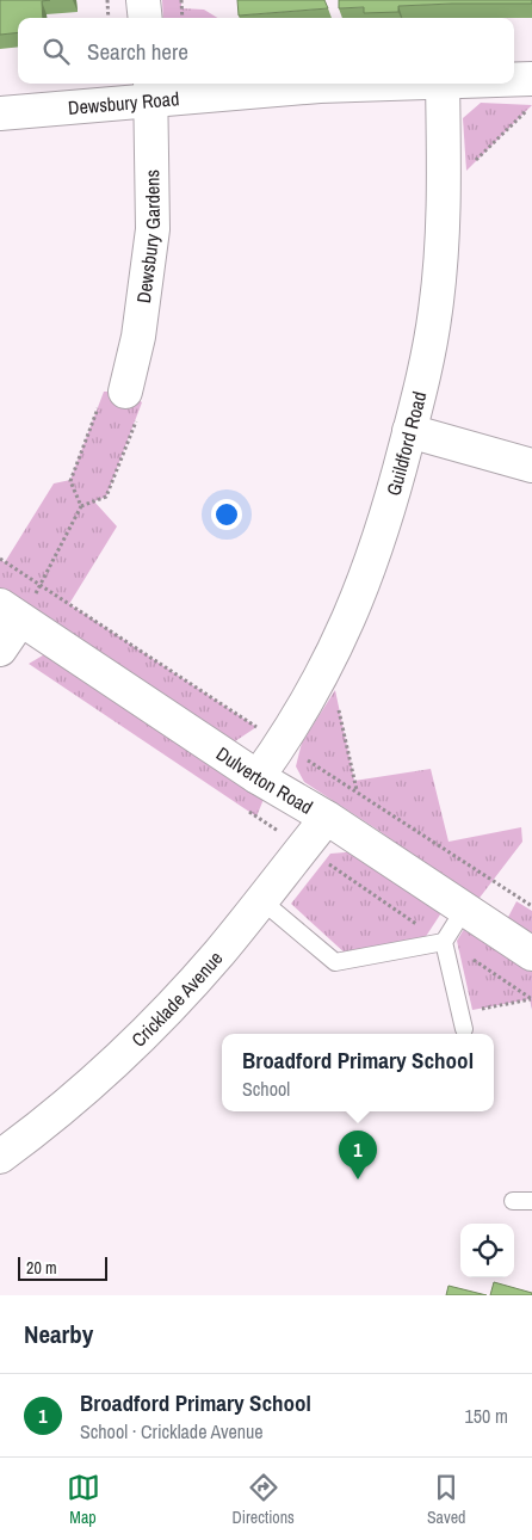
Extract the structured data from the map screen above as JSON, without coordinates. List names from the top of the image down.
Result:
{
  "streets": {
    "street": [
      "Dewsbury Road",
      "Dewsbury Gardens",
      "Guildford Road",
      "Dulverton Road",
      "Cricklade Avenue"
    ]
  },
  "crossings": [
    ["Dewsbury Road", "Dewsbury Gardens"],
    ["Guildford Road", "Dulverton Road"],
    ["Dulverton Road", "Cricklade Avenue"]
  ],
  "scale_bar": "20 m",
  "page": {
    "search": "Search here",
    "popup": ["Broadford Primary School", "School"],
    "pins": "1",
    "scale": "20 m",
    "heading": "Nearby",
    "list": [
      {
        "mark": "1",
        "name": "Broadford Primary School",
        "note": "School · Cricklade Avenue",
        "value": "150 m"
      }
    ],
    "nav": ["Map", "Directions", "Saved"]
  }
}
